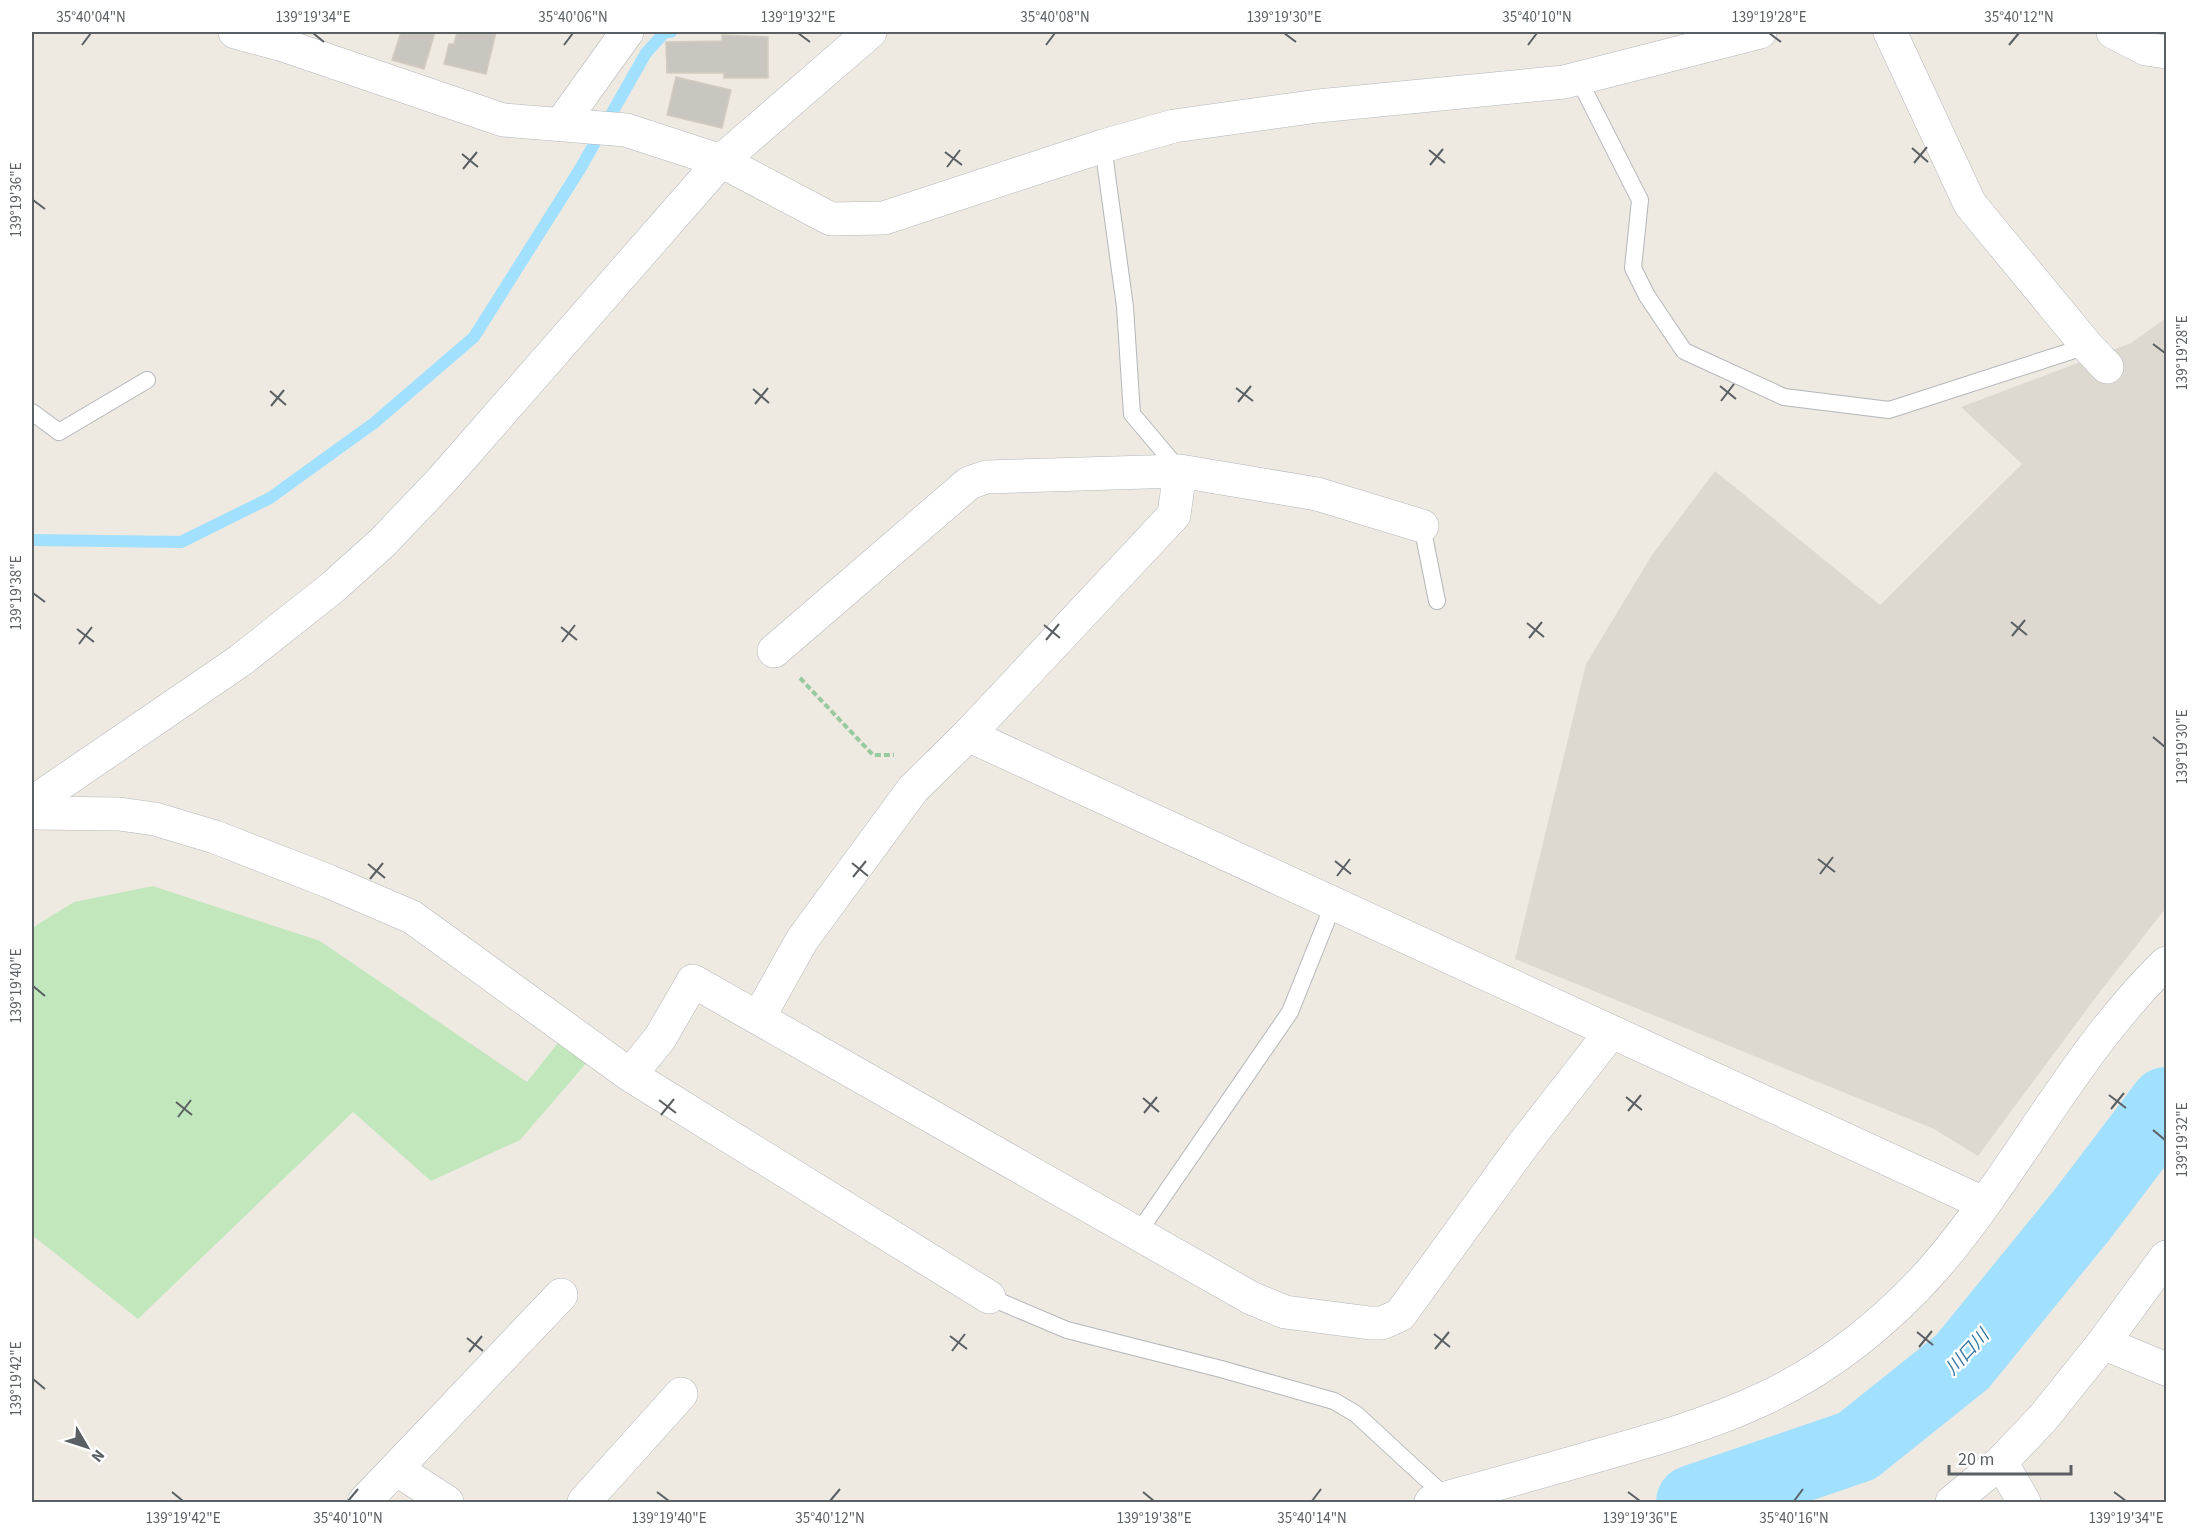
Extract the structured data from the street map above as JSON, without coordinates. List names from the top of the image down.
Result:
{
  "water": ["川口川"],
  "scale_bar": "20 m",
  "north": "bottom right",
  "coordinates": [
    "35°40'04\"N",
    "139°19'34\"E",
    "35°40'06\"N",
    "139°19'32\"E",
    "35°40'08\"N",
    "139°19'30\"E",
    "35°40'10\"N",
    "139°19'28\"E",
    "35°40'12\"N",
    "139°19'36\"E",
    "139°19'38\"E",
    "139°19'40\"E",
    "139°19'42\"E",
    "35°40'14\"N",
    "35°40'16\"N"
  ]
}
